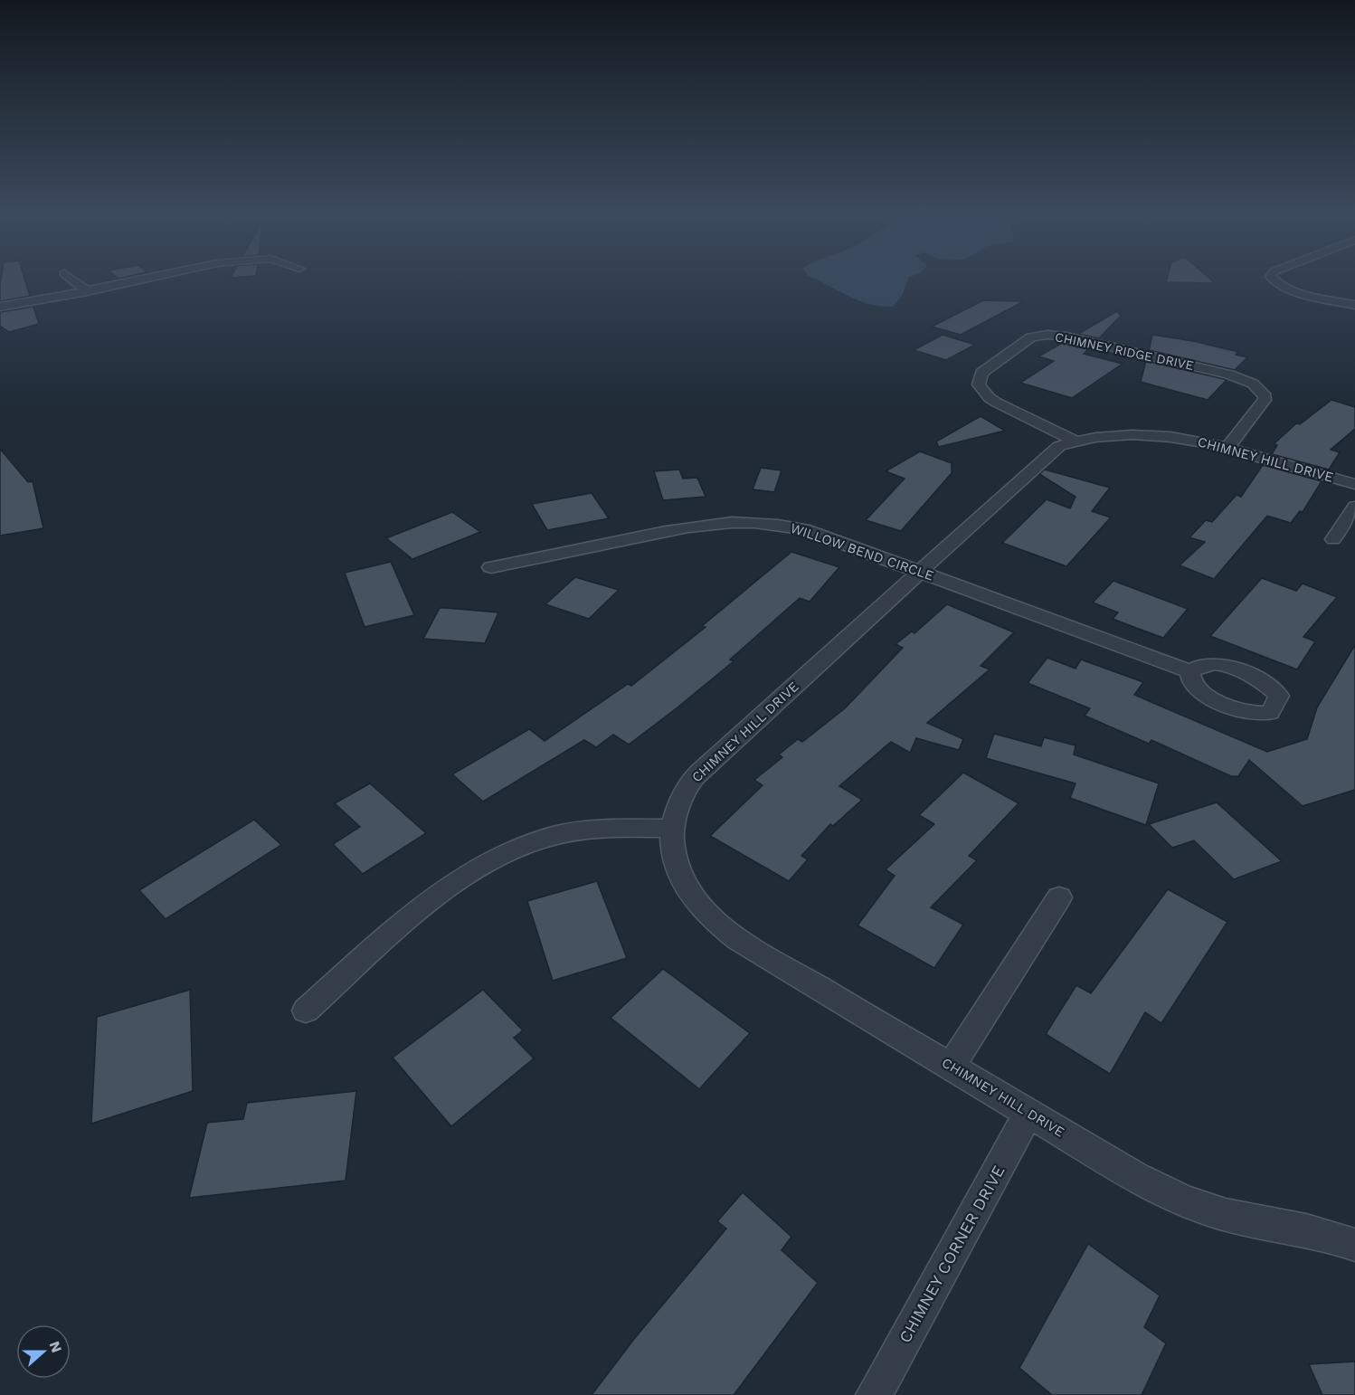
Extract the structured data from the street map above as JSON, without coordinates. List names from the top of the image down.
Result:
{
  "streets": {
    "street": [
      "CHIMNEY RIDGE DRIVE",
      "CHIMNEY HILL DRIVE",
      "WILLOW BEND CIRCLE",
      "CHIMNEY CORNER DRIVE"
    ]
  },
  "crossings": [
    ["CHIMNEY RIDGE DRIVE", "CHIMNEY HILL DRIVE"],
    ["CHIMNEY HILL DRIVE", "WILLOW BEND CIRCLE"],
    ["CHIMNEY HILL DRIVE", "CHIMNEY CORNER DRIVE"]
  ],
  "north": "right"
}
